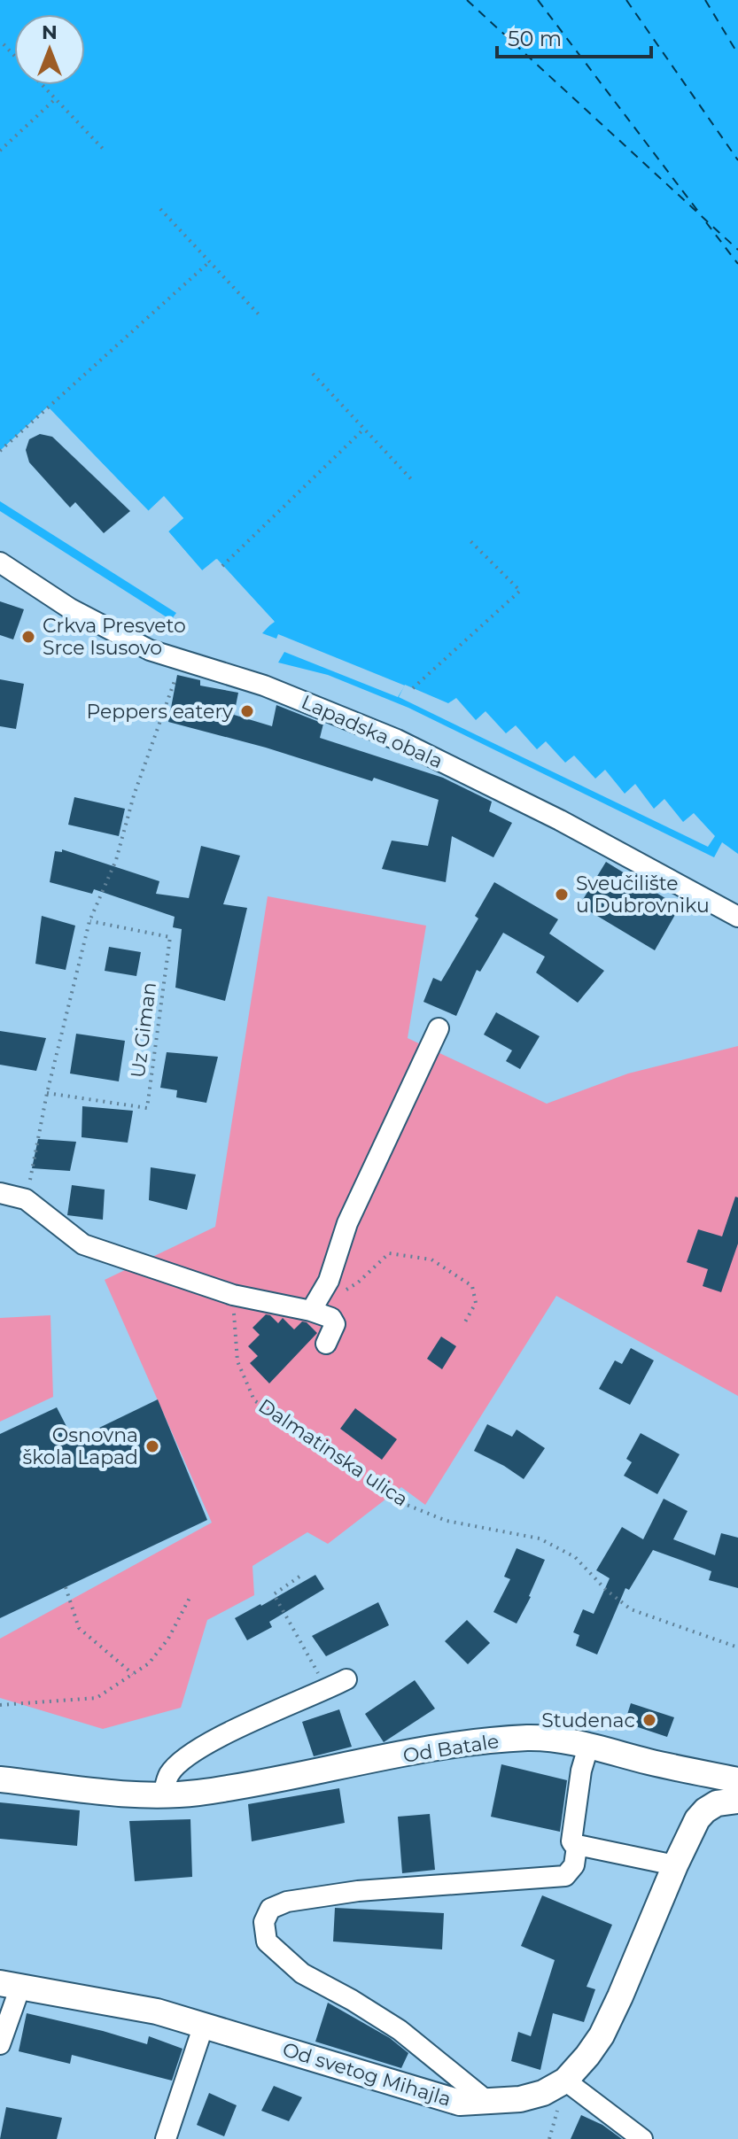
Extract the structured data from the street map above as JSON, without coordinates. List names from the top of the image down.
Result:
{
  "streets": {
    "main road": ["Od Batale", "Od svetog Mihajla"],
    "street": ["Lapadska obala"],
    "path": ["Uz Giman", "Dalmatinska ulica"]
  },
  "places": [
    "Crkva Presveto Srce Isusovo",
    "Peppers eatery",
    "Sveučilište u Dubrovniku",
    "Osnovna škola Lapad",
    "Studenac"
  ],
  "scale_bar": "50 m",
  "north": "top"
}
